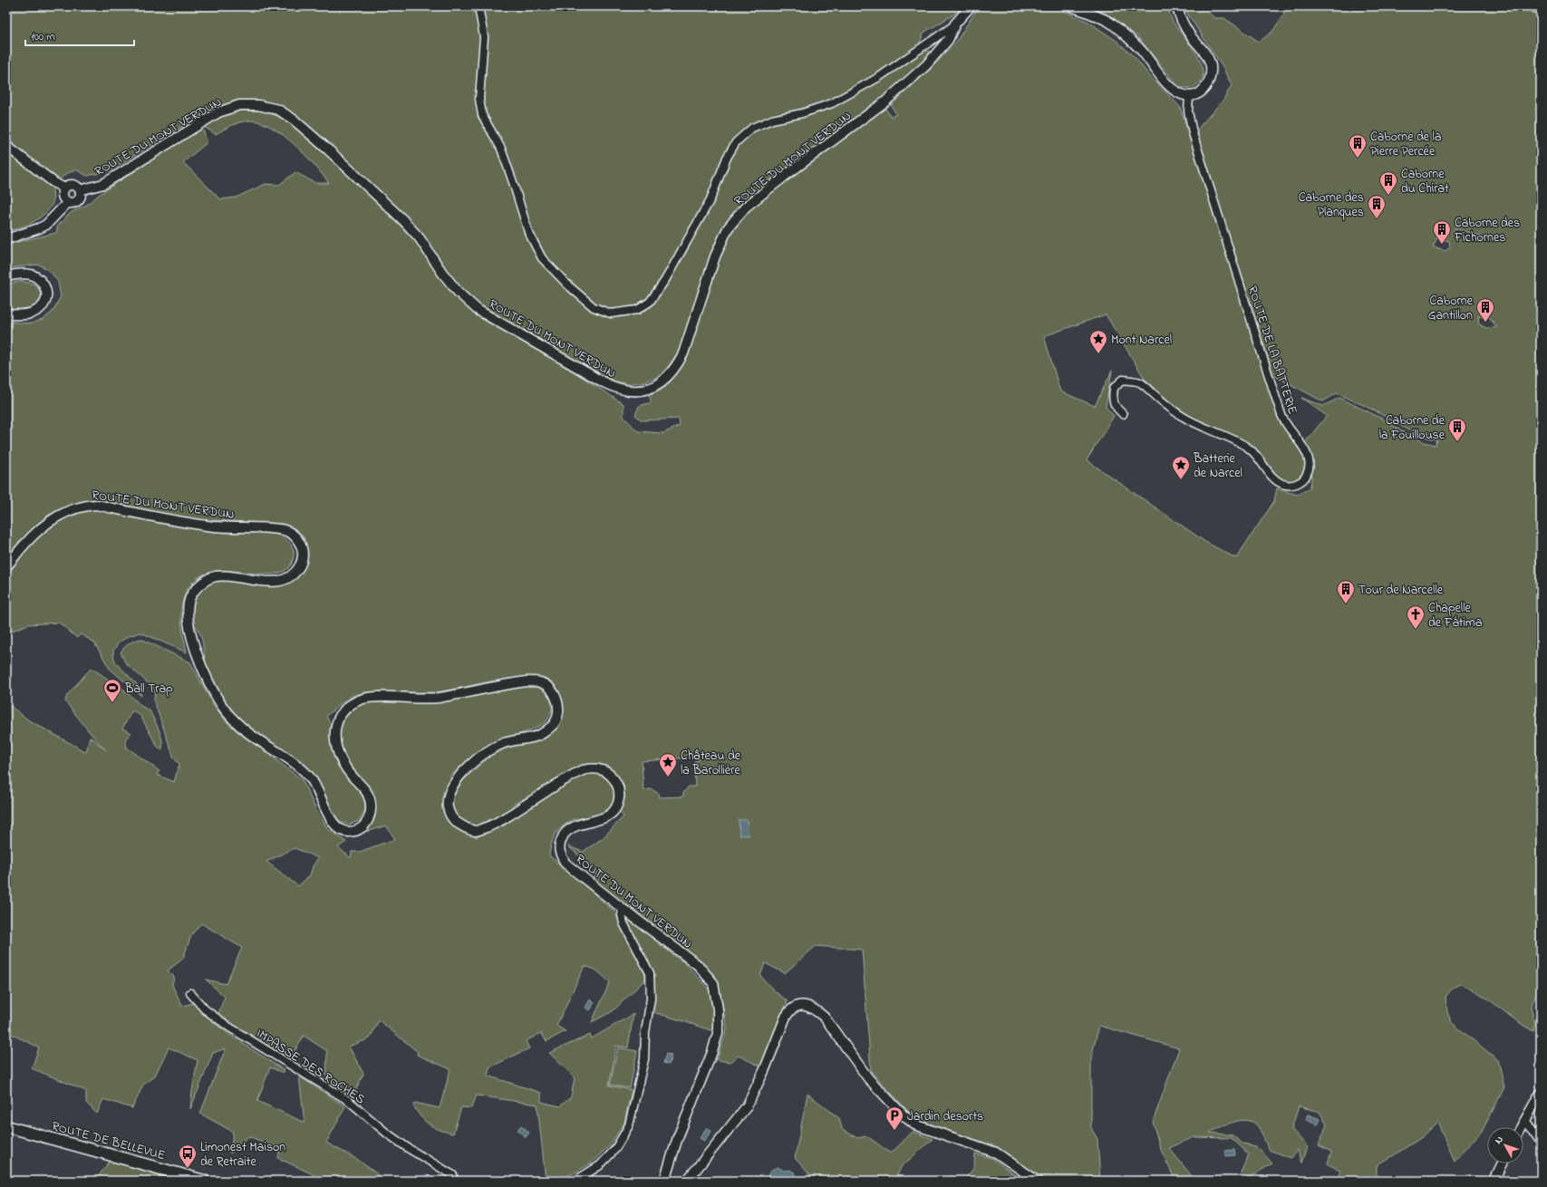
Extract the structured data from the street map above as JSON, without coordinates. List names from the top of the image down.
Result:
{
  "streets": {
    "main road": ["ROUTE DE BELLEVUE"],
    "street": ["ROUTE DU MONT VERDUN", "ROUTE DE LA BATTERIE", "IMPASSE DES ROCHES"]
  },
  "places": {
    "building": [
      "Caborne de la Pierre Percée",
      "Caborne du Chirat",
      "Caborne des Planques",
      "Caborne des Fichornes",
      "Caborne Gantillon",
      "Caborne de la Fouillouse",
      "Tour de Narcelle"
    ],
    "place": ["Mont Narcel", "Batterie de Narcel", "Château de la Barollière"],
    "church": ["Chapelle de Fátima"],
    "sports": ["Ball Trap"],
    "parking": ["Jardin desorts"],
    "bus stop": ["Limonest Maison de Retraite"]
  },
  "scale_bar": "100 m",
  "north": "top left"
}
